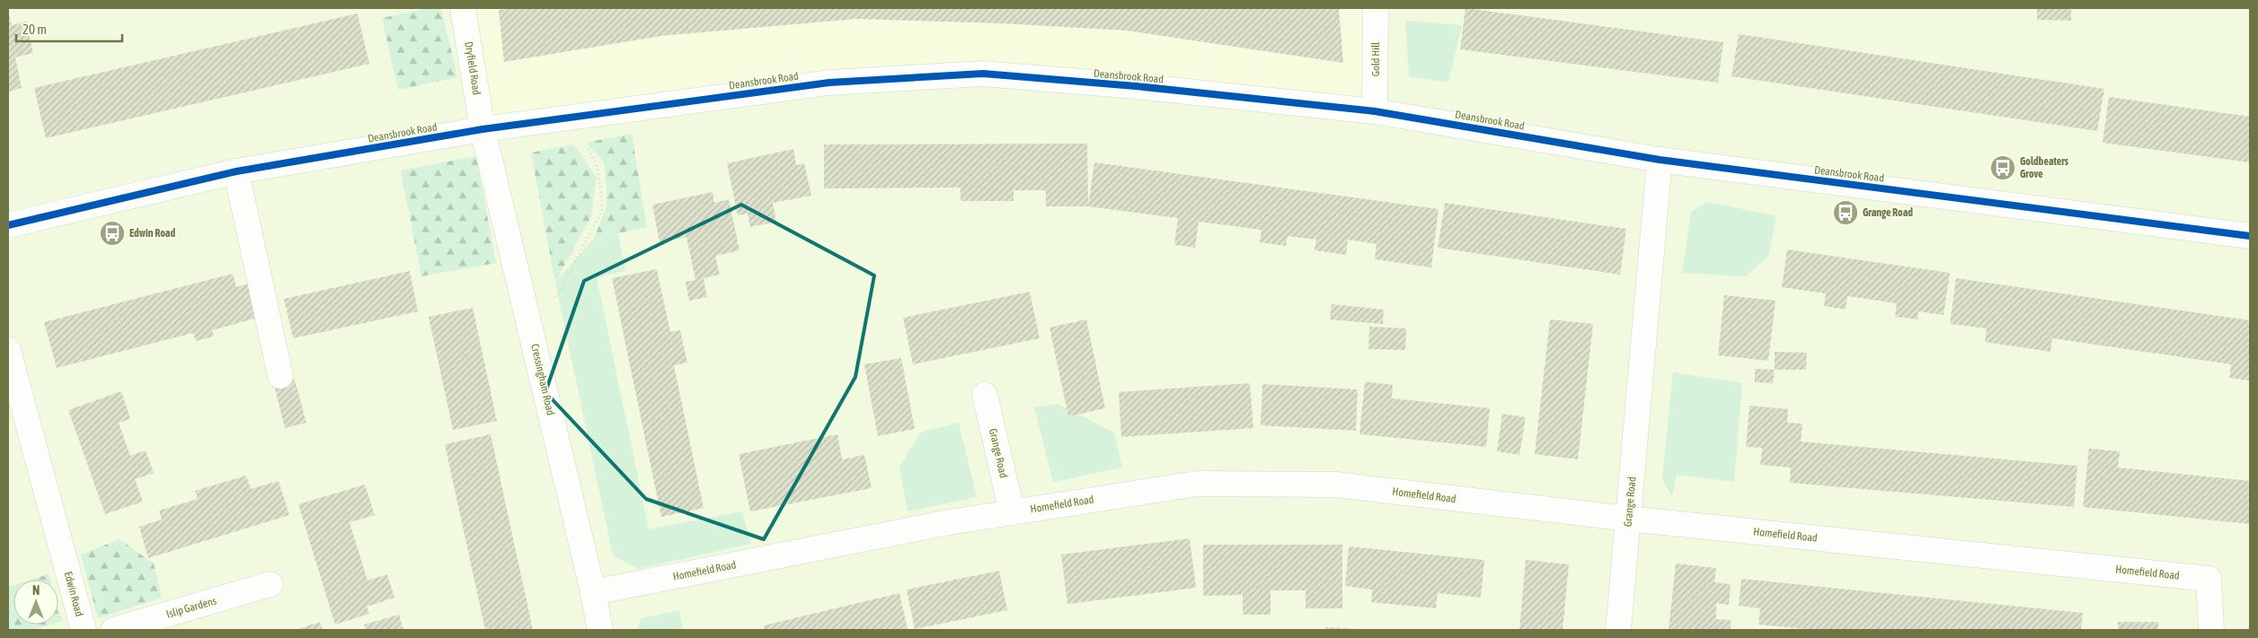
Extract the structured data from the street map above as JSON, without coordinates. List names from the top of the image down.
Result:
{
  "streets": {
    "street": [
      "Gold Hill",
      "Dryfield Road",
      "Deansbrook Road",
      "Cressingham Road",
      "Grange Road",
      "Homefield Road",
      "Edwin Road",
      "Islip Gardens"
    ]
  },
  "crossings": [
    ["Gold Hill", "Deansbrook Road"],
    ["Dryfield Road", "Deansbrook Road"],
    ["Dryfield Road", "Cressingham Road"],
    ["Deansbrook Road", "Cressingham Road"],
    ["Deansbrook Road", "Grange Road"],
    ["Cressingham Road", "Homefield Road"],
    ["Grange Road", "Homefield Road"]
  ],
  "places": {
    "bus stop": ["Goldbeaters Grove", "Grange Road", "Edwin Road"]
  },
  "scale_bar": "20 m",
  "north": "top"
}
